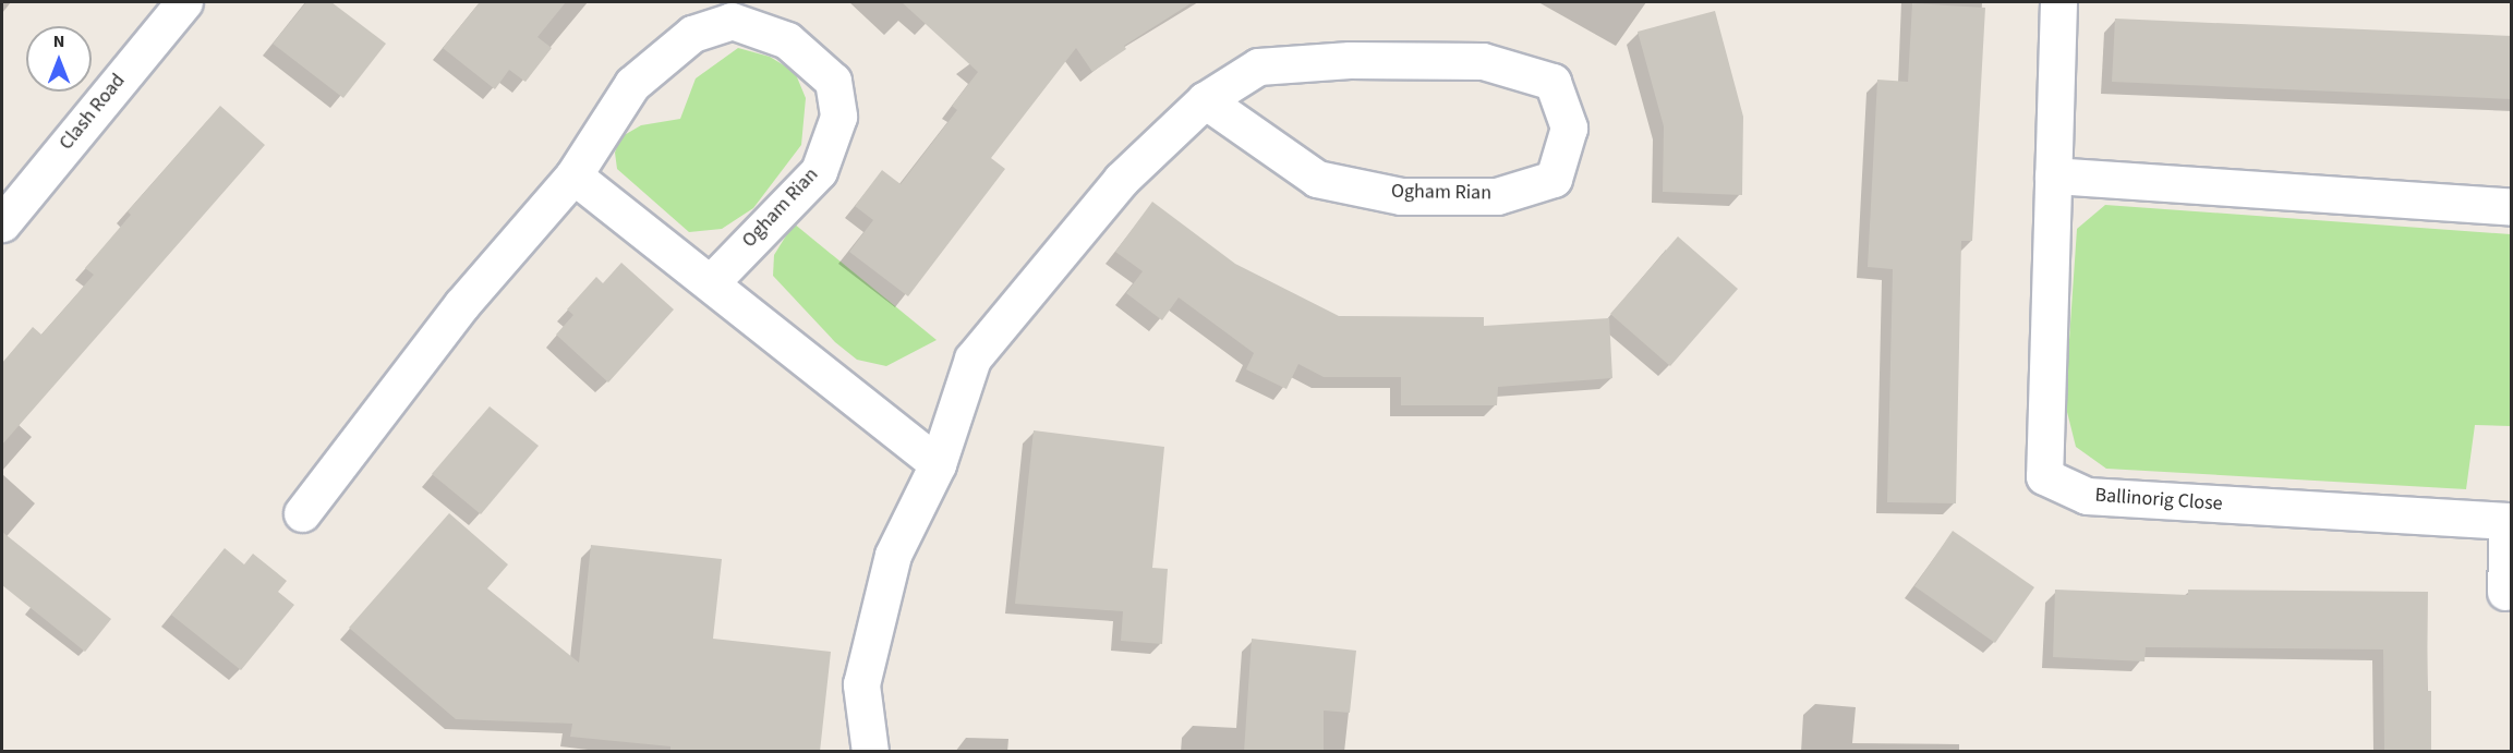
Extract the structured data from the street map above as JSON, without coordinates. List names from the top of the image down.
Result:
{
  "streets": {
    "street": ["Clash Road", "Ogham Rian", "Ballinorig Close"]
  },
  "north": "top"
}
